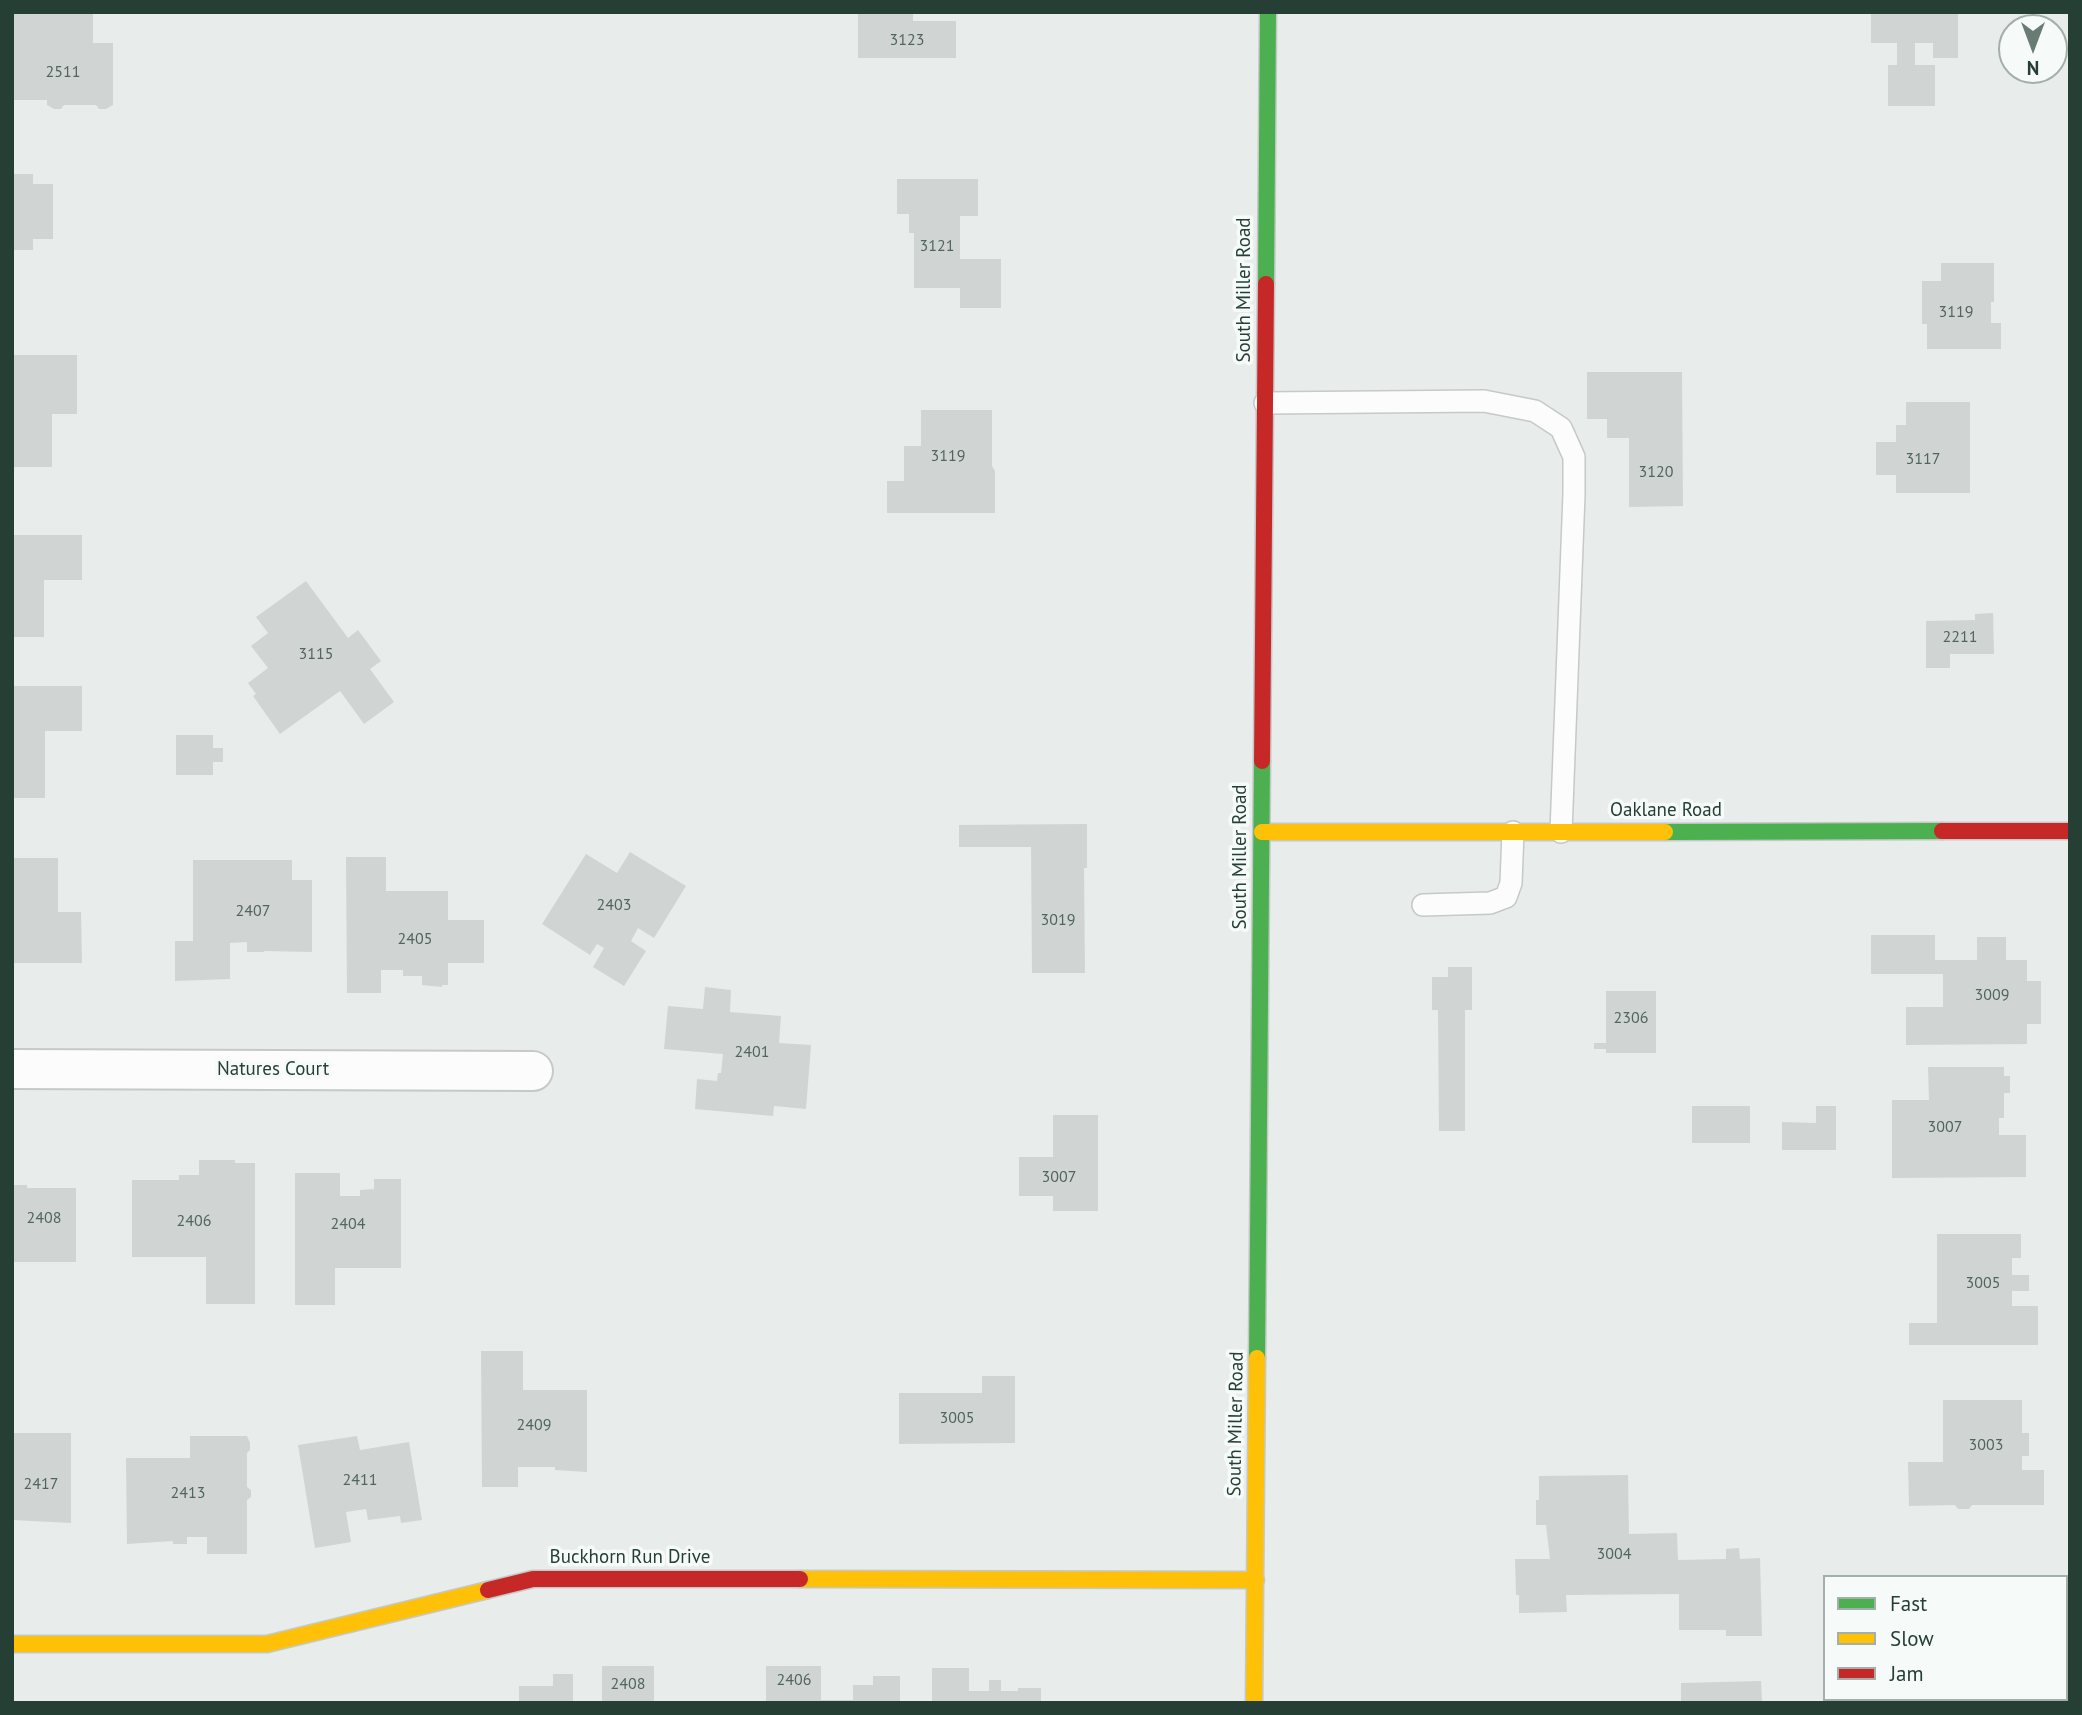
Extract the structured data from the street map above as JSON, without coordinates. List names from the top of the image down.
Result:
{
  "streets": {
    "street": [
      "South Miller Road",
      "Oaklane Road",
      "Natures Court",
      "Buckhorn Run Drive"
    ]
  },
  "crossings": [
    ["South Miller Road", "Oaklane Road"],
    ["South Miller Road", "Buckhorn Run Drive"]
  ],
  "house_numbers": [
    "3123",
    "2511",
    "3121",
    "3119",
    "3119",
    "3117",
    "3120",
    "2211",
    "3115",
    "2403",
    "2407",
    "3019",
    "2405",
    "3009",
    "2306",
    "2401",
    "3007",
    "3007",
    "2408",
    "2406",
    "2404",
    "3005",
    "3005",
    "2409",
    "3003",
    "2411",
    "2417",
    "2413",
    "3004",
    "2406",
    "2408"
  ],
  "legend": ["Fast", "Slow", "Jam"],
  "north": "bottom"
}
